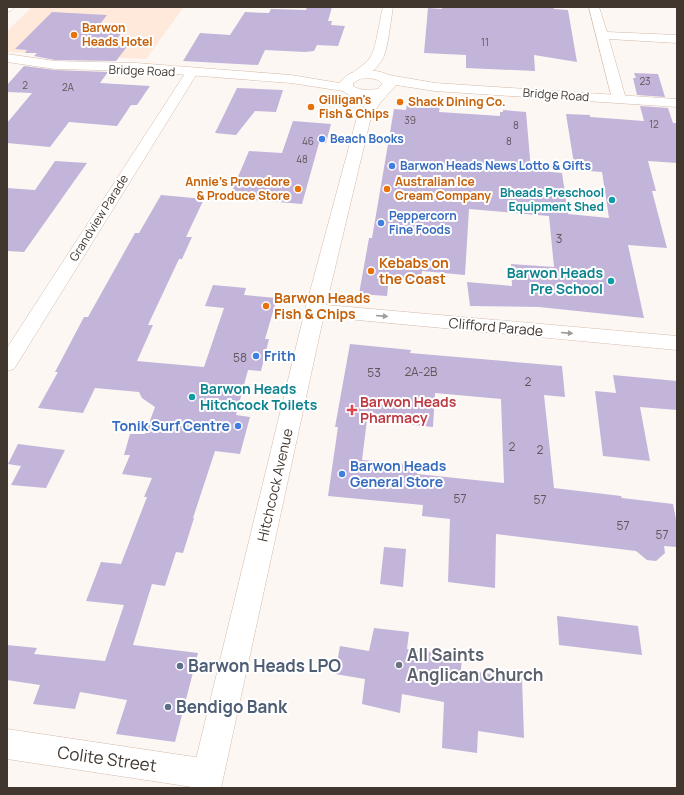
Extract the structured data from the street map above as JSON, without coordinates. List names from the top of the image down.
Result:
{
  "streets": {
    "main road": ["Bridge Road", "Hitchcock Avenue"],
    "street": ["Grandview Parade", "Clifford Parade", "Colite Street"]
  },
  "crossings": [
    ["Bridge Road", "Grandview Parade"],
    ["Bridge Road", "Hitchcock Avenue"],
    ["Clifford Parade", "Hitchcock Avenue"],
    ["Hitchcock Avenue", "Colite Street"]
  ],
  "one_way": ["Clifford Parade"],
  "places": {
    "other": [
      "Barwon Heads Hotel",
      "Shack Dining Co.",
      "Gilligan's Fish & Chips",
      "Beach Books",
      "Barwon Heads News Lotto & Gifts",
      "Annie's Provedore & Produce Store",
      "Australian Ice Cream Company",
      "Bheads Preschool Equipment Shed",
      "Peppercorn Fine Foods",
      "Kebabs on the Coast",
      "Barwon Heads Pre School",
      "Barwon Heads Fish & Chips",
      "Frith",
      "Barwon Heads Hitchcock Toilets",
      "Tonik Surf Centre",
      "Barwon Heads General Store",
      "All Saints Anglican Church",
      "Barwon Heads LPO",
      "Bendigo Bank"
    ],
    "health": ["Barwon Heads Pharmacy"]
  },
  "house_numbers": [
    "11",
    "23",
    "2",
    "2A",
    "39",
    "12",
    "8",
    "46",
    "8",
    "48",
    "3",
    "58",
    "2A-2B",
    "53",
    "2",
    "2",
    "2",
    "57",
    "57",
    "57",
    "57"
  ]
}
